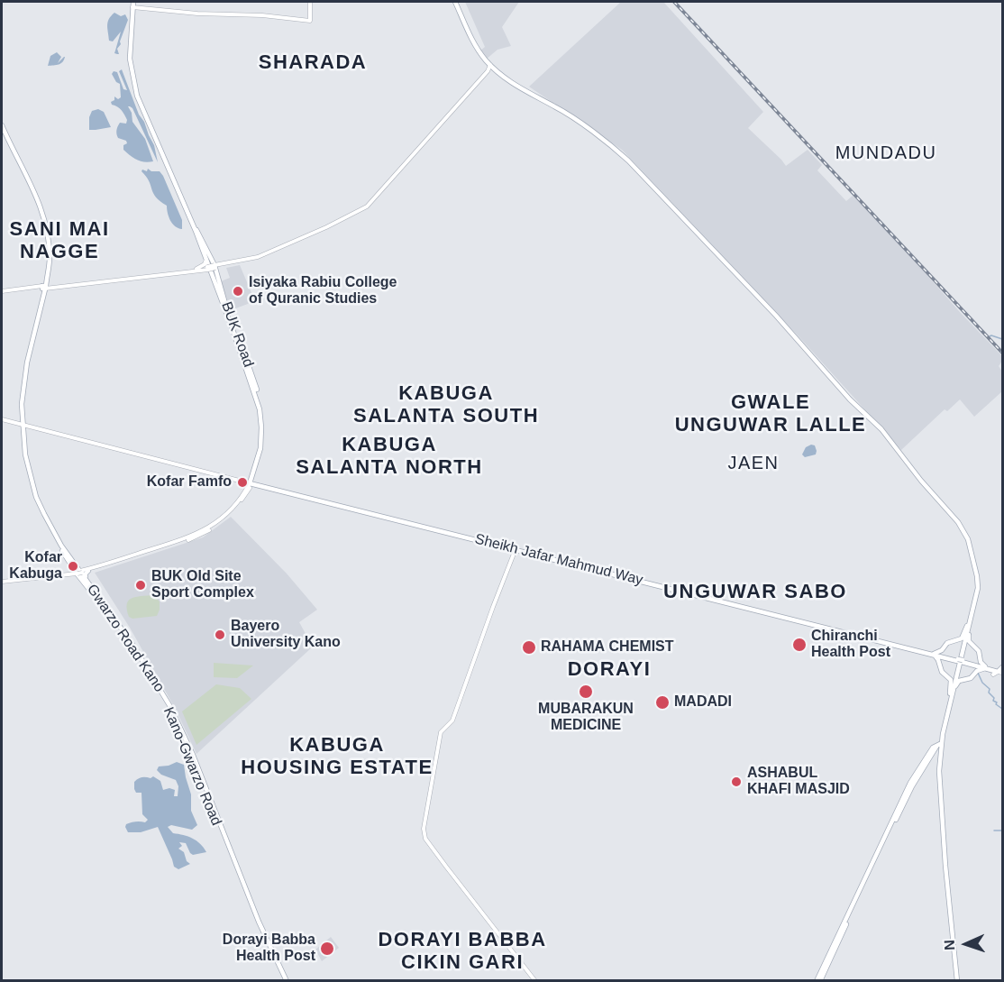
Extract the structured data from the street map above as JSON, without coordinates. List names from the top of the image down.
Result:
{
  "streets": {
    "main road": ["BUK Road", "Sheikh Jafar Mahmud Way", "Kano-Gwarzo Road"]
  },
  "crossings": [
    ["BUK Road", "Sheikh Jafar Mahmud Way"]
  ],
  "districts": [
    "SHARADA",
    "MUNDADU",
    "SANI MAI NAGGE",
    "KABUGA SALANTA SOUTH",
    "GWALE UNGUWAR LALLE",
    "KABUGA SALANTA NORTH",
    "JAEN",
    "UNGUWAR SABO",
    "DORAYI",
    "KABUGA HOUSING ESTATE",
    "DORAYI BABBA CIKIN GARI"
  ],
  "places": [
    "Isiyaka Rabiu College of Quranic Studies",
    "Kofar Famfo",
    "Kofar Kabuga",
    "BUK Old Site Sport Complex",
    "Bayero University Kano",
    "Chiranchi Health Post",
    "RAHAMA CHEMIST",
    "MUBARAKUN MEDICINE",
    "MADADI",
    "ASHABUL KHAFI MASJID",
    "Dorayi Babba Health Post"
  ],
  "north": "left"
}
